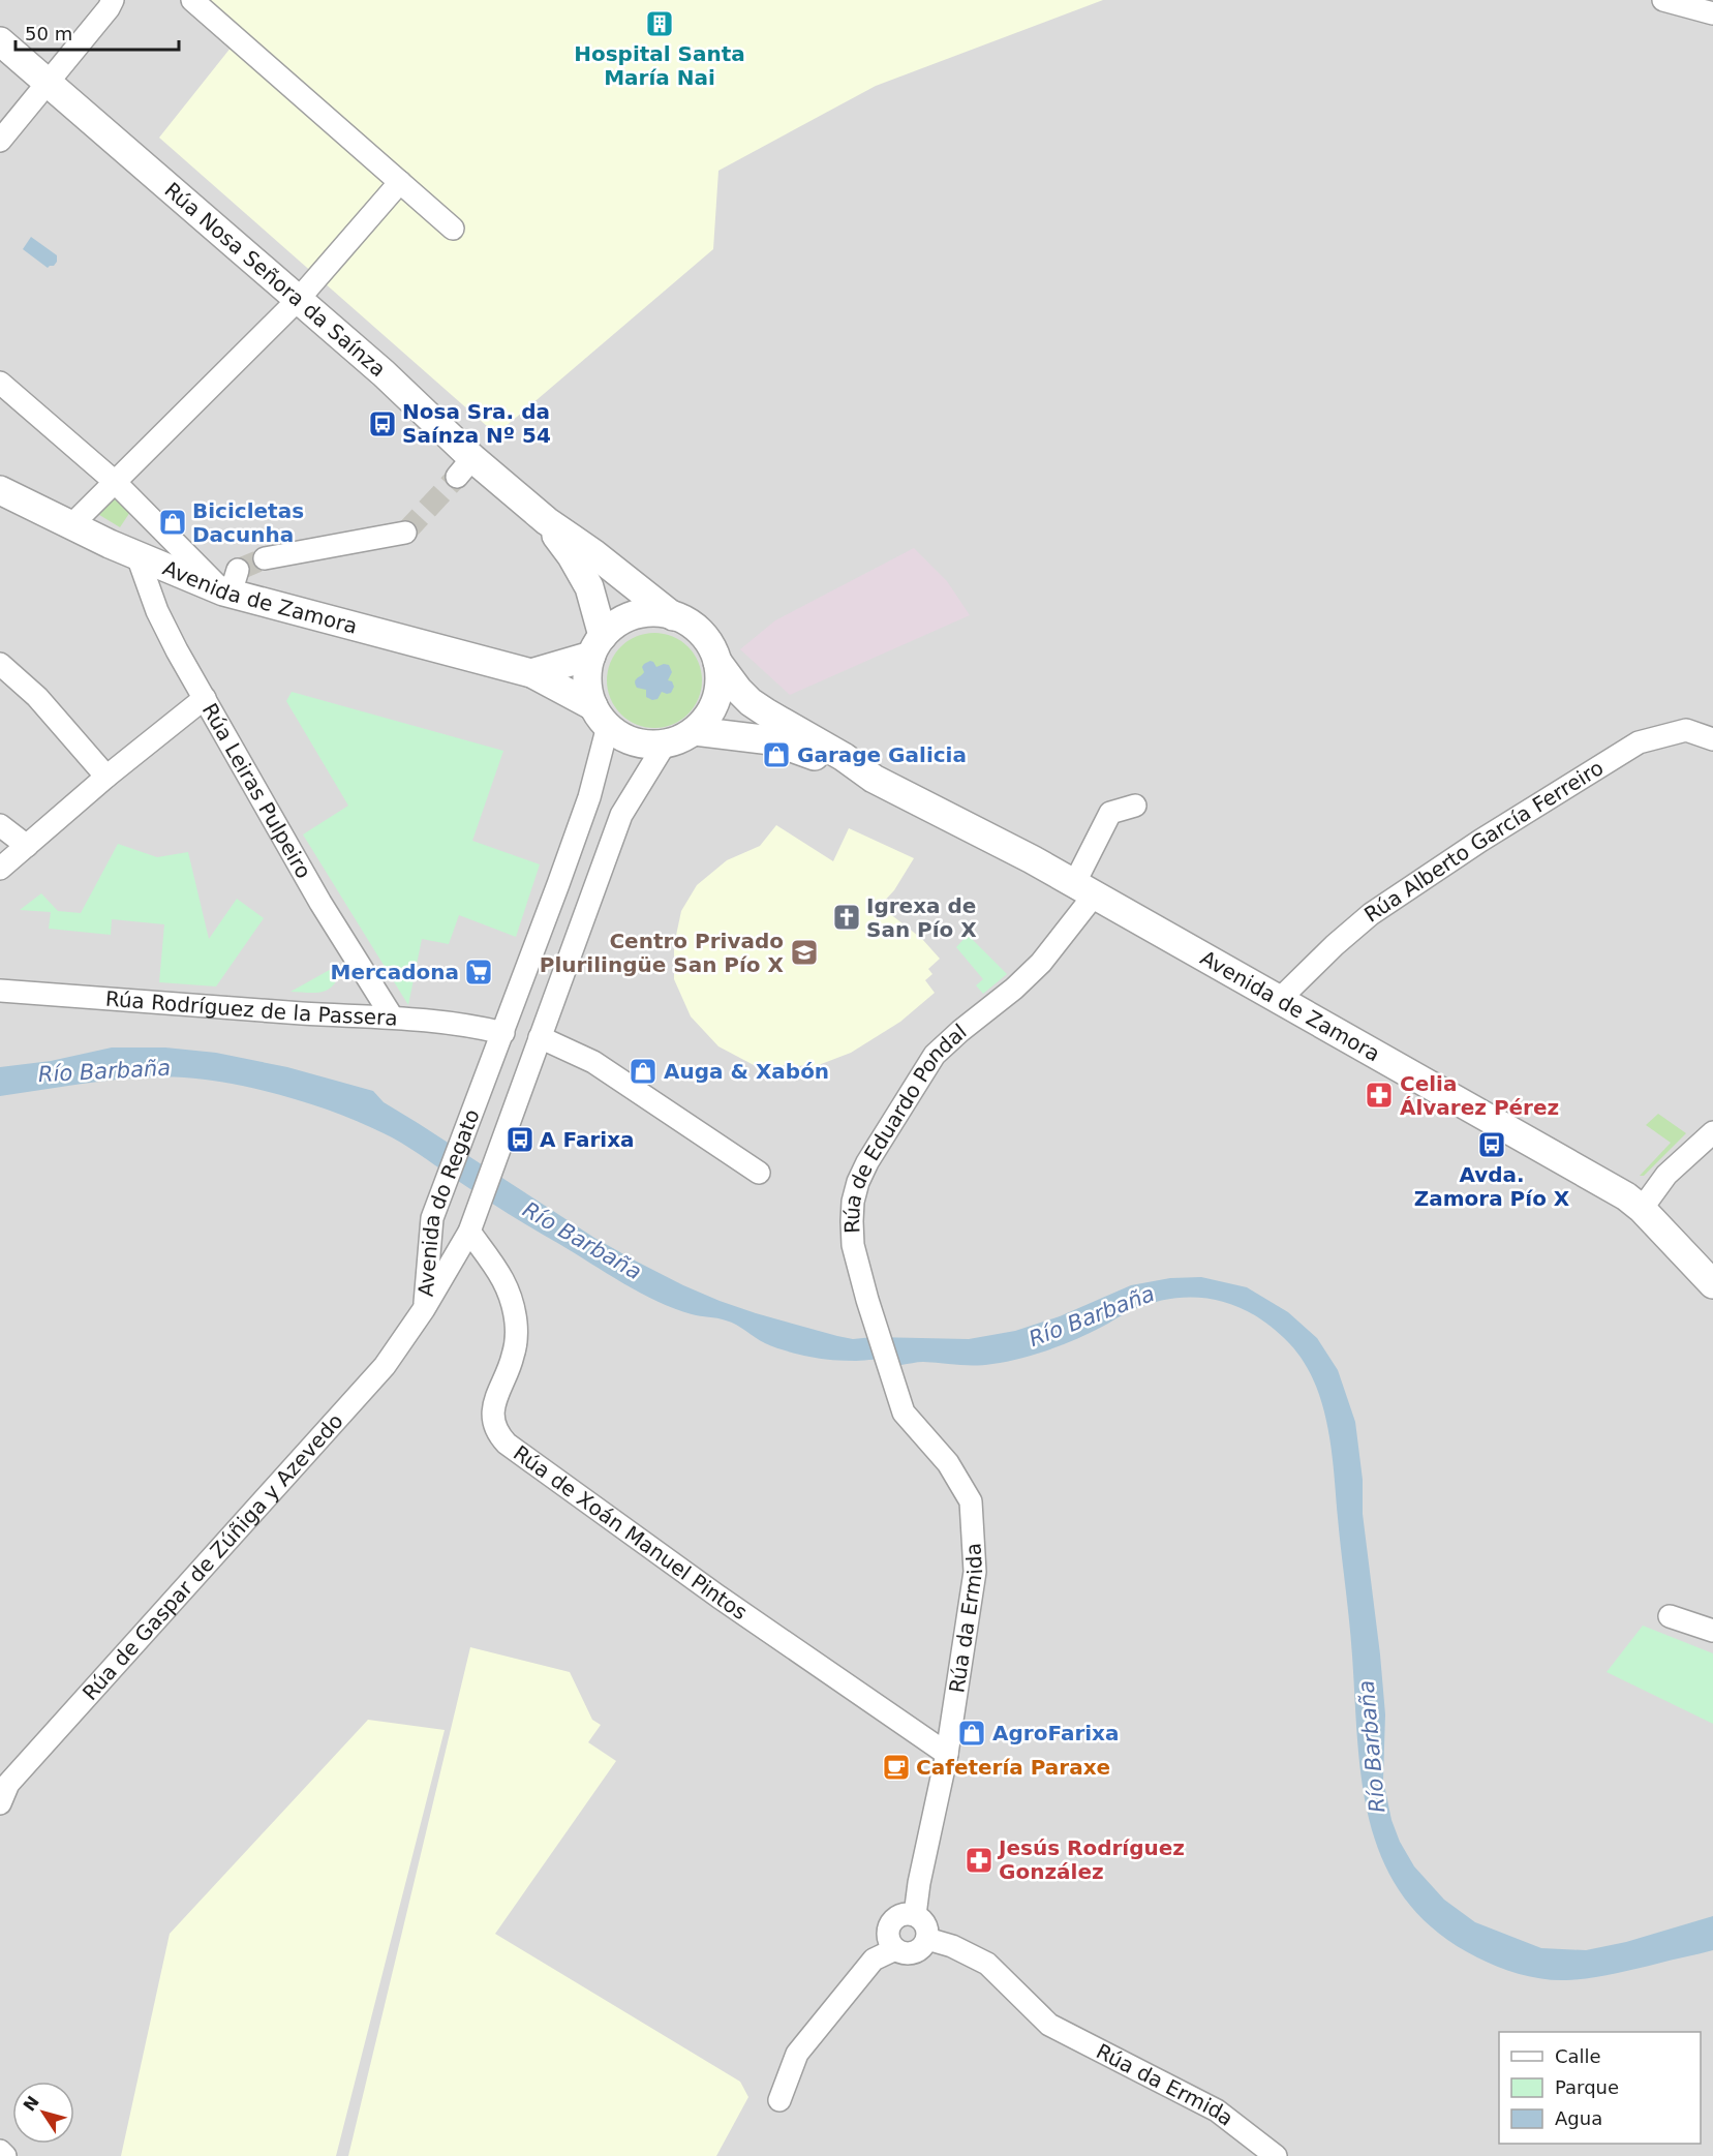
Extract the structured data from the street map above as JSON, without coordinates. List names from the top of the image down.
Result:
{
  "streets": {
    "street": [
      "Rúa Nosa Señora da Saínza",
      "Avenida de Zamora",
      "Rúa Leiras Pulpeiro",
      "Rúa Alberto García Ferreiro",
      "Rúa Rodríguez de la Passera",
      "Rúa de Eduardo Pondal",
      "Avenida do Regato",
      "Rúa de Xoán Manuel Pintos",
      "Rúa de Gaspar de Zúñiga y Azevedo",
      "Rúa da Ermida"
    ]
  },
  "crossings": [
    ["Avenida de Zamora", "Rúa Leiras Pulpeiro"],
    ["Avenida de Zamora", "Rúa Alberto García Ferreiro"],
    ["Avenida de Zamora", "Rúa de Eduardo Pondal"],
    ["Avenida de Zamora", "Avenida do Regato"],
    ["Rúa Leiras Pulpeiro", "Rúa Rodríguez de la Passera"],
    ["Rúa Rodríguez de la Passera", "Avenida do Regato"],
    ["Rúa de Eduardo Pondal", "Rúa da Ermida"],
    ["Avenida do Regato", "Rúa de Xoán Manuel Pintos"],
    ["Avenida do Regato", "Rúa de Gaspar de Zúñiga y Azevedo"],
    ["Rúa de Xoán Manuel Pintos", "Rúa da Ermida"]
  ],
  "water": ["Río Barbaña"],
  "places": {
    "building": ["Hospital Santa María Nai"],
    "bus stop": ["Nosa Sra. da Saínza Nº 54", "A Farixa", "Avda. Zamora Pío X"],
    "shop": [
      "Bicicletas Dacunha",
      "Garage Galicia",
      "Auga & Xabón",
      "AgroFarixa"
    ],
    "church": ["Igrexa de San Pío X"],
    "school or university": ["Centro Privado Plurilingüe San Pío X"],
    "supermarket": ["Mercadona"],
    "pharmacy": ["Celia Álvarez Pérez", "Jesús Rodríguez González"],
    "cafe": ["Cafetería Paraxe"]
  },
  "legend": ["Calle", "Parque", "Agua"],
  "scale_bar": "50 m",
  "north": "top left"
}
